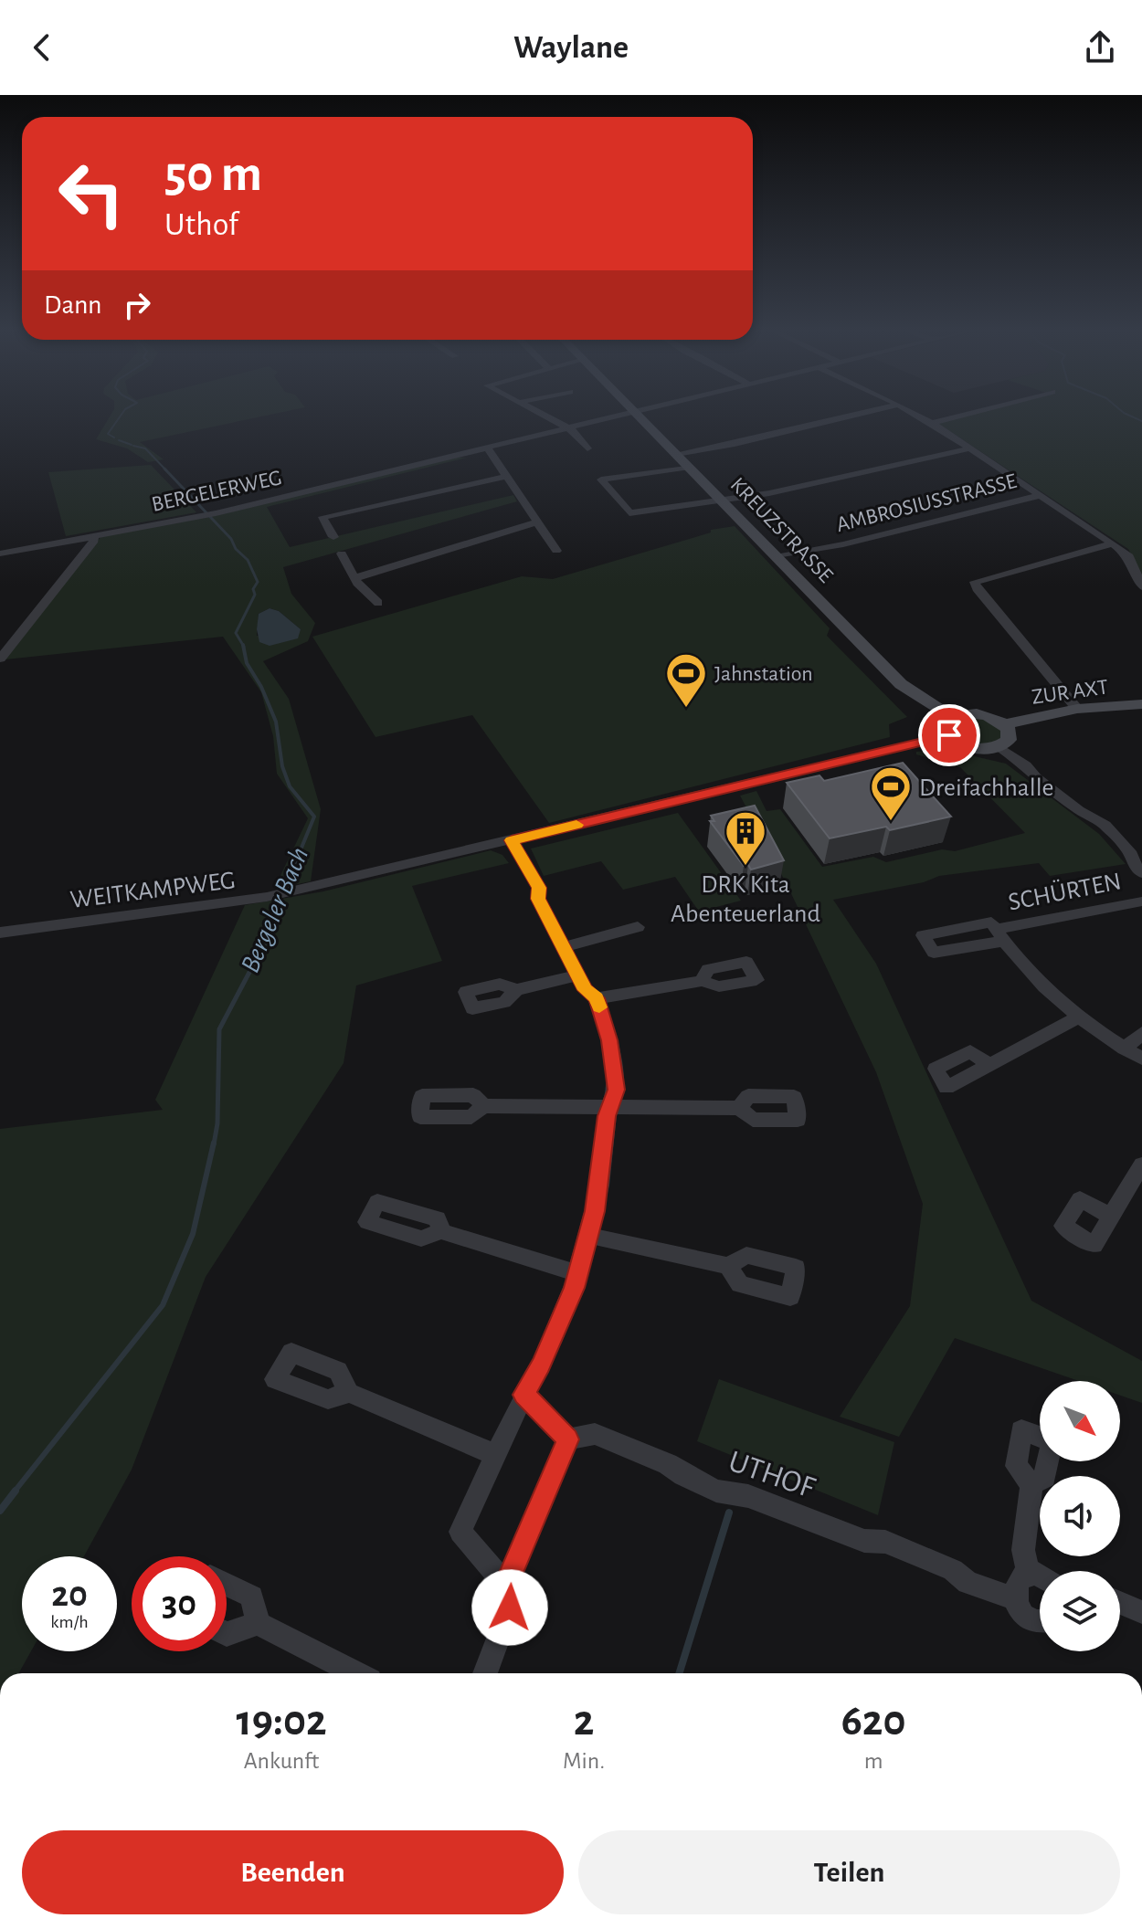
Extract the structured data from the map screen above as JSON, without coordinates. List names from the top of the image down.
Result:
{
  "streets": {
    "street": [
      "BERGELERWEG",
      "AMBROSIUSSTRASSE",
      "KREUZSTRASSE",
      "ZUR AXT",
      "WEITKAMPWEG",
      "SCHÜRTEN",
      "UTHOF"
    ]
  },
  "crossings": [
    ["AMBROSIUSSTRASSE", "KREUZSTRASSE"]
  ],
  "water": ["Bergeler Bach"],
  "places": {
    "sports": ["Jahnstation", "Dreifachhalle"],
    "building": ["DRK Kita Abenteuerland"]
  },
  "north": "bottom right",
  "page": {
    "header": "Waylane",
    "turn": ["50 m", "Uthof"],
    "then": "Dann",
    "speed": "20 km/h",
    "limit": "30",
    "eta": [
      "19:02",
      "Ankunft",
      "2",
      "Min.",
      "620",
      "m"
    ],
    "buttons": ["Beenden", "Teilen"]
  }
}
